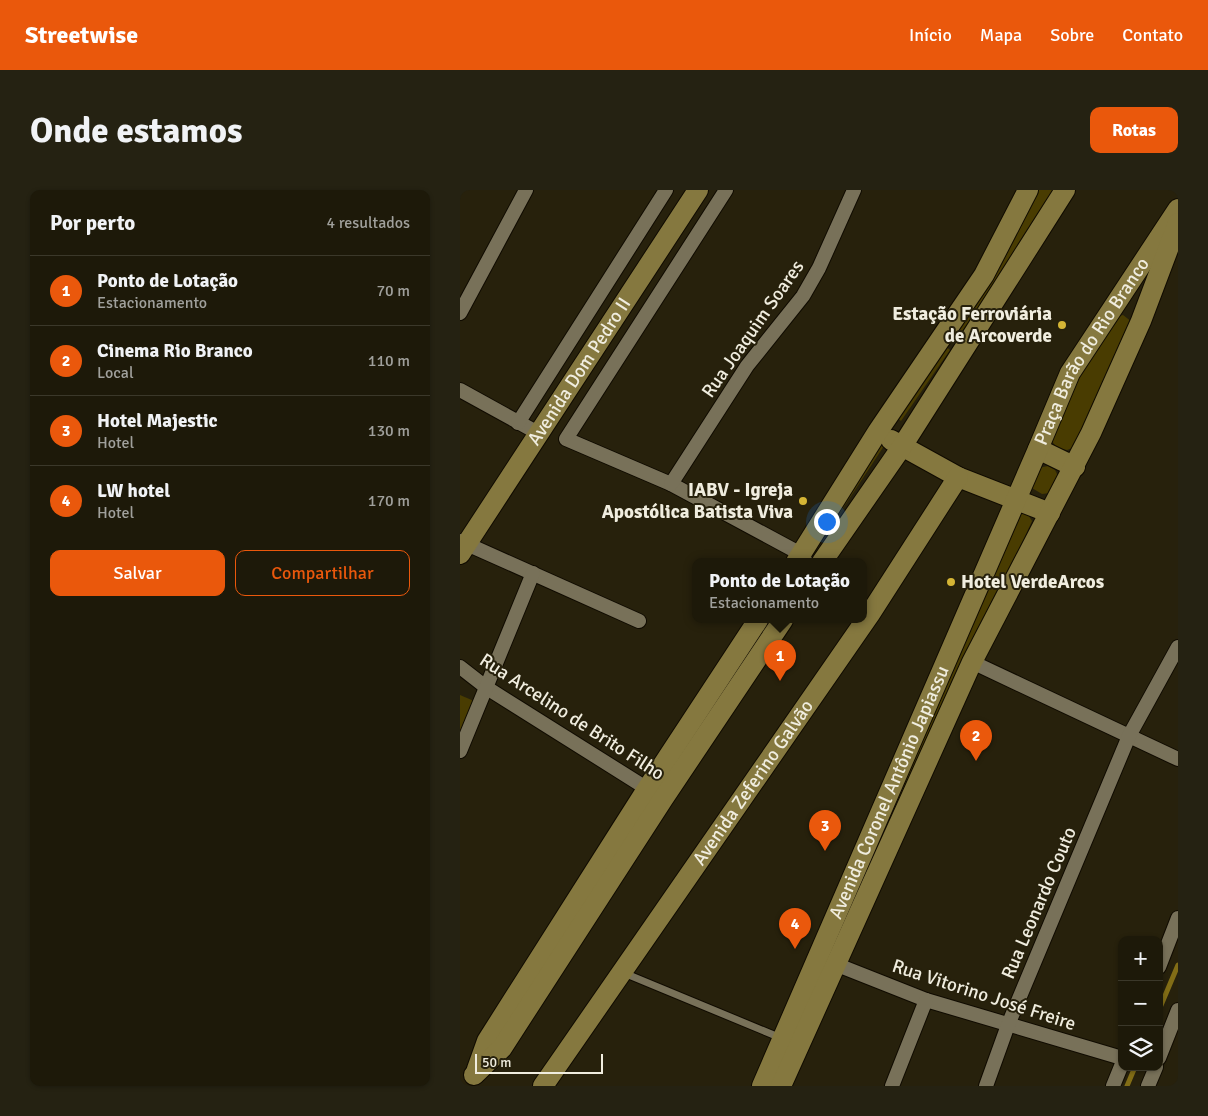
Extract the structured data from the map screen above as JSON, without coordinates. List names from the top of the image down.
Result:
{
  "streets": {
    "street": [
      "Rua Joaquim Soares",
      "Praça Barão do Rio Branco",
      "Avenida Dom Pedro II",
      "Rua Arcelino de Brito Filho",
      "Avenida Zeferino Galvão",
      "Avenida Coronel Antônio Japiassu",
      "Rua Leonardo Couto",
      "Rua Vitorino José Freire"
    ]
  },
  "crossings": [
    ["Praça Barão do Rio Branco", "Avenida Coronel Antônio Japiassu"],
    ["Praça Barão do Rio Branco", "Rua Vitorino José Freire"],
    ["Rua Leonardo Couto", "Rua Vitorino José Freire"]
  ],
  "places": ["Estação Ferroviária de Arcoverde", "IABV - Igreja Apostólica Batista Viva", "Hotel VerdeArcos"],
  "scale_bar": "50 m",
  "page": {
    "header": "Streetwise",
    "nav": [
      "Início",
      "Mapa",
      "Sobre",
      "Contato"
    ],
    "buttons": [
      "Rotas",
      ["Salvar", "Compartilhar"]
    ],
    "title": "Onde estamos",
    "heading": ["Por perto", "4 resultados"],
    "list": [
      {
        "mark": "1",
        "name": "Ponto de Lotação",
        "note": "Estacionamento",
        "value": "70 m"
      },
      {
        "mark": "2",
        "name": "Cinema Rio Branco",
        "note": "Local",
        "value": "110 m"
      },
      {
        "mark": "3",
        "name": "Hotel Majestic",
        "note": "Hotel",
        "value": "130 m"
      },
      {
        "mark": "4",
        "name": "LW hotel",
        "note": "Hotel",
        "value": "170 m"
      }
    ],
    "popup": ["Ponto de Lotação", "Estacionamento"],
    "pins": [
      "1",
      "2",
      "3",
      "4"
    ],
    "map_buttons": ["+", "−"],
    "scale": "50 m"
  }
}
